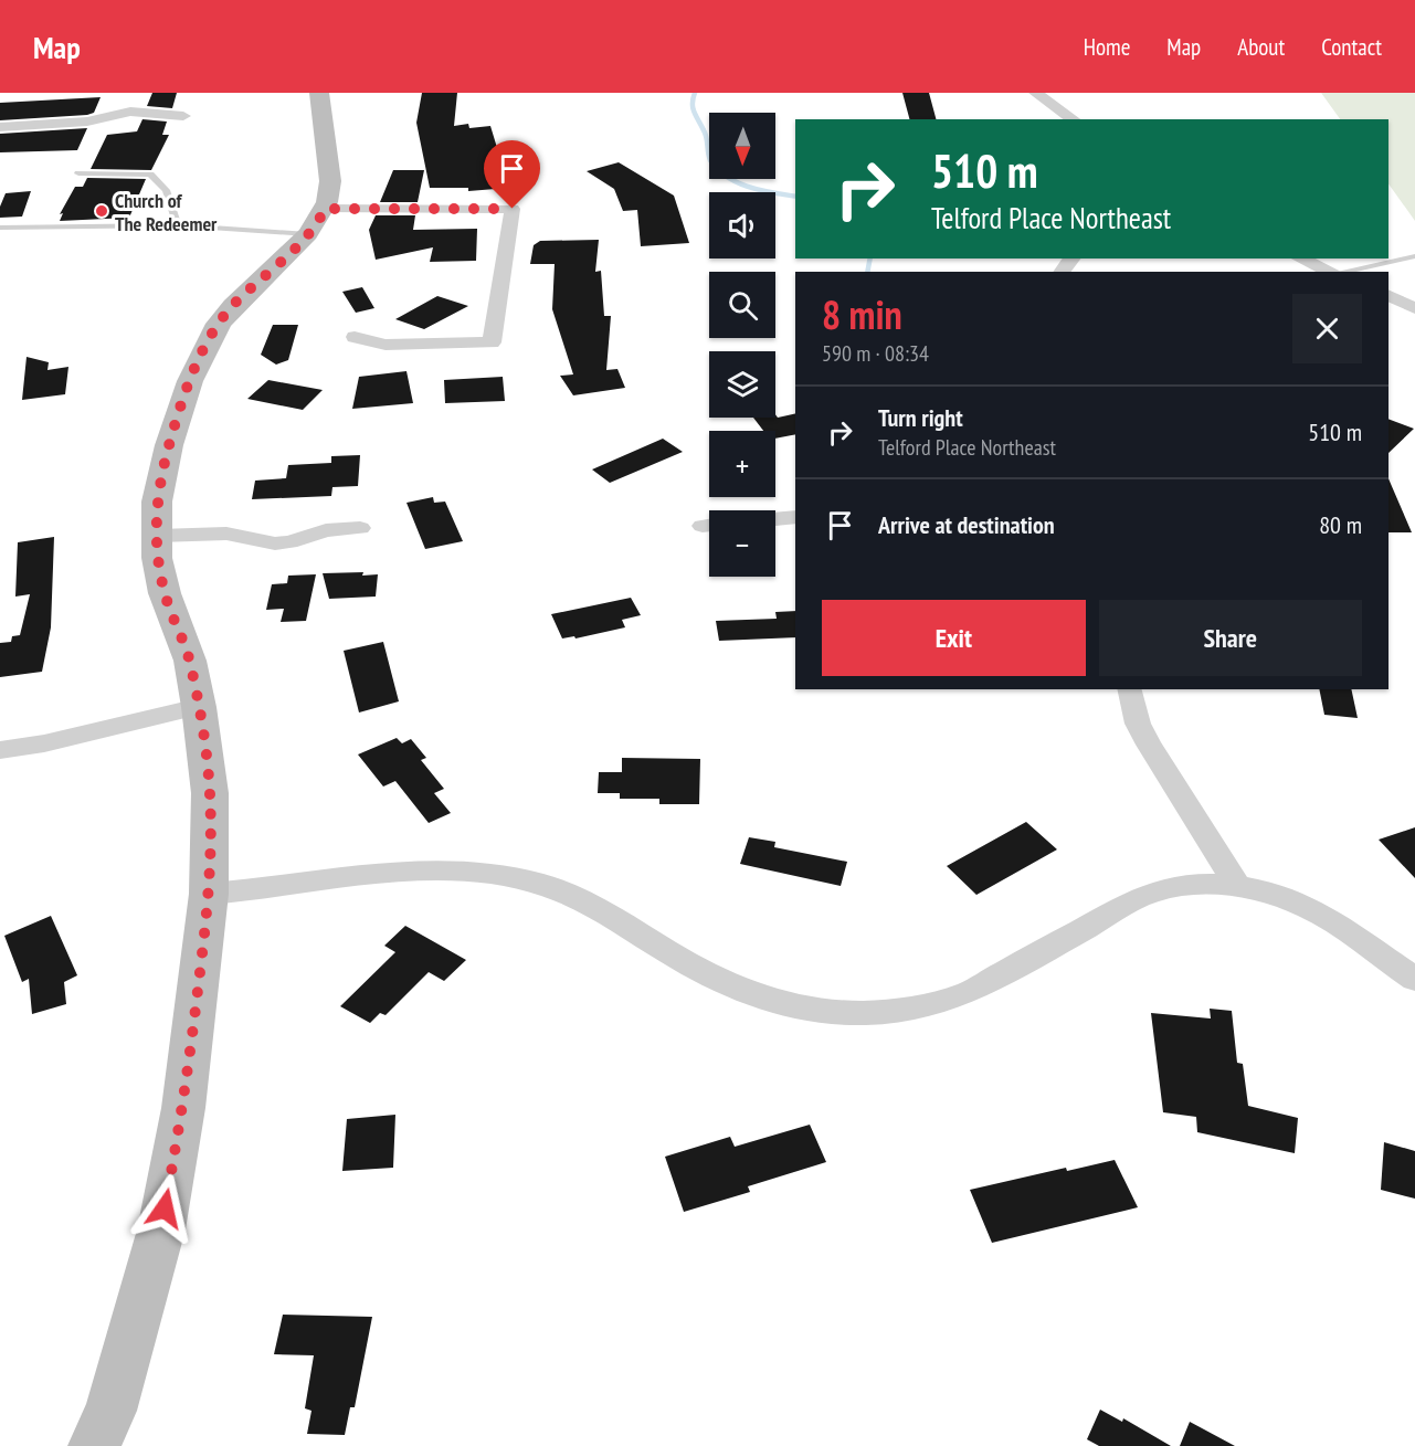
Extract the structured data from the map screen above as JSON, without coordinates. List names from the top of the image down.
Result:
{
  "places": ["Church of The Redeemer"],
  "north": "bottom",
  "page": {
    "header": "Map",
    "nav": [
      "Home",
      "Map",
      "About",
      "Contact"
    ],
    "map_buttons": ["+", "−"],
    "turn": ["510 m", "Telford Place Northeast"],
    "heading": ["8 min", "590 m · 08:34"],
    "list": [
      {
        "name": "Turn right",
        "note": "Telford Place Northeast",
        "value": "510 m"
      },
      {
        "name": "Arrive at destination",
        "value": "80 m"
      }
    ],
    "buttons": ["Exit", "Share"]
  }
}
